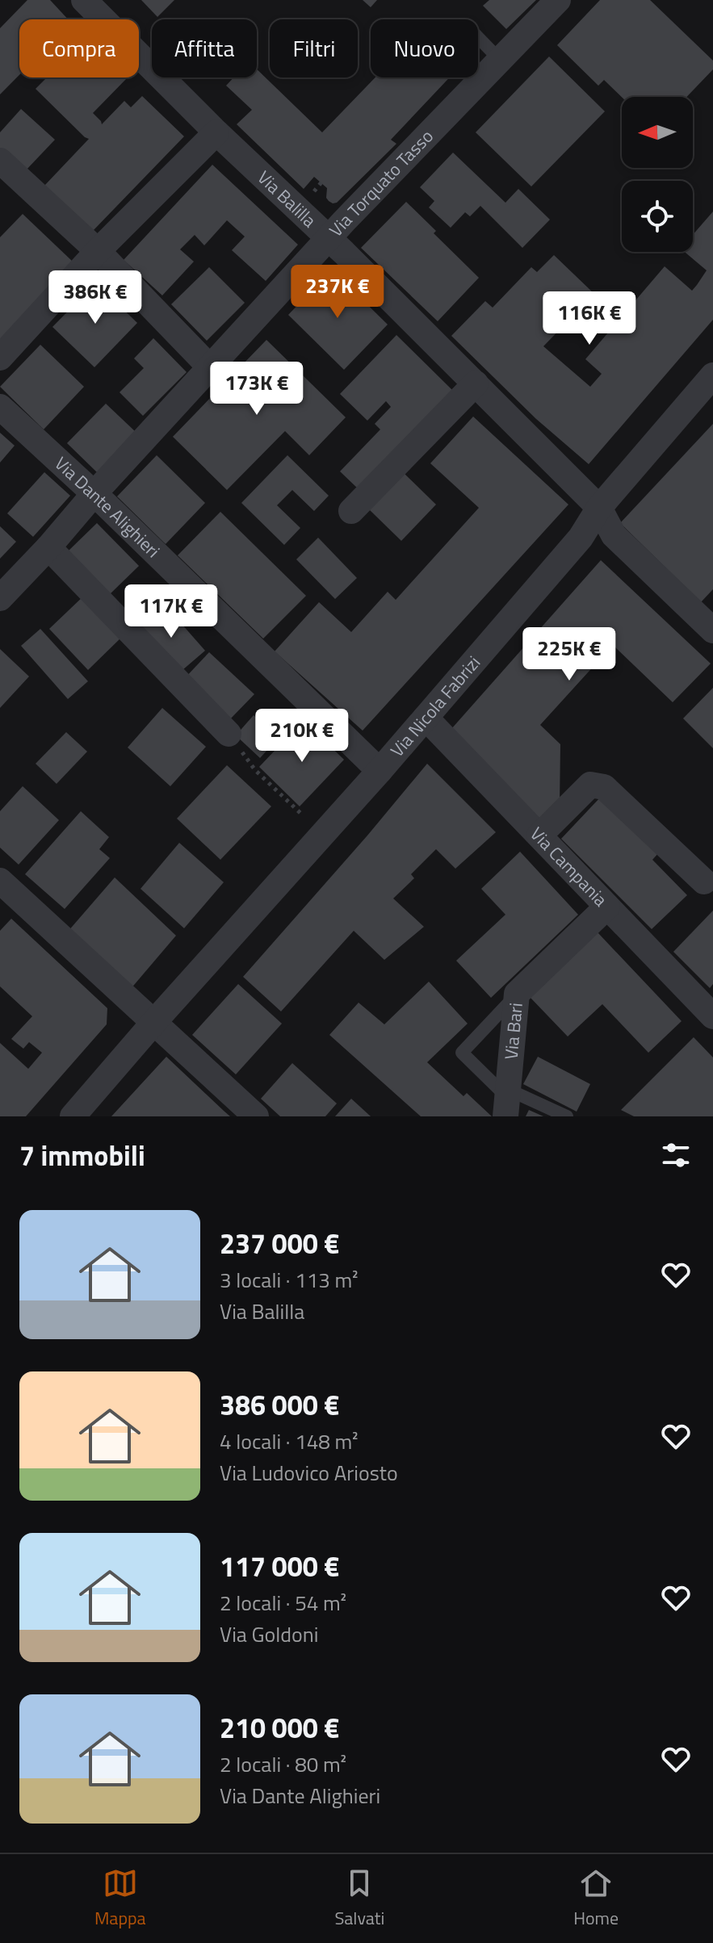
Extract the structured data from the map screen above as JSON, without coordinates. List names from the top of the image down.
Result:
{
  "streets": {
    "street": [
      "Via Torquato Tasso",
      "Via Balilla",
      "Via Dante Alighieri",
      "Via Nicola Fabrizi",
      "Via Campania",
      "Via Bari"
    ]
  },
  "crossings": [
    ["Via Torquato Tasso", "Via Balilla"],
    ["Via Torquato Tasso", "Via Dante Alighieri"],
    ["Via Balilla", "Via Nicola Fabrizi"],
    ["Via Dante Alighieri", "Via Nicola Fabrizi"],
    ["Via Nicola Fabrizi", "Via Campania"],
    ["Via Campania", "Via Bari"]
  ],
  "north": "left",
  "page": {
    "chip": [
      "Compra",
      "Affitta",
      "Filtri",
      "Nuovo"
    ],
    "price": [
      "237K €",
      "386K €",
      "116K €",
      "173K €",
      "117K €",
      "225K €",
      "210K €"
    ],
    "heading": "7 immobili",
    "list": [
      {
        "name": "237 000 €",
        "note": "3 locali · 113 m² · Via Balilla"
      },
      {
        "name": "386 000 €",
        "note": "4 locali · 148 m² · Via Ludovico Ariosto"
      },
      {
        "name": "117 000 €",
        "note": "2 locali · 54 m² · Via Goldoni"
      },
      {
        "name": "210 000 €",
        "note": "2 locali · 80 m² · Via Dante Alighieri"
      }
    ],
    "tabs": ["Mappa", "Salvati", "Home"]
  }
}
